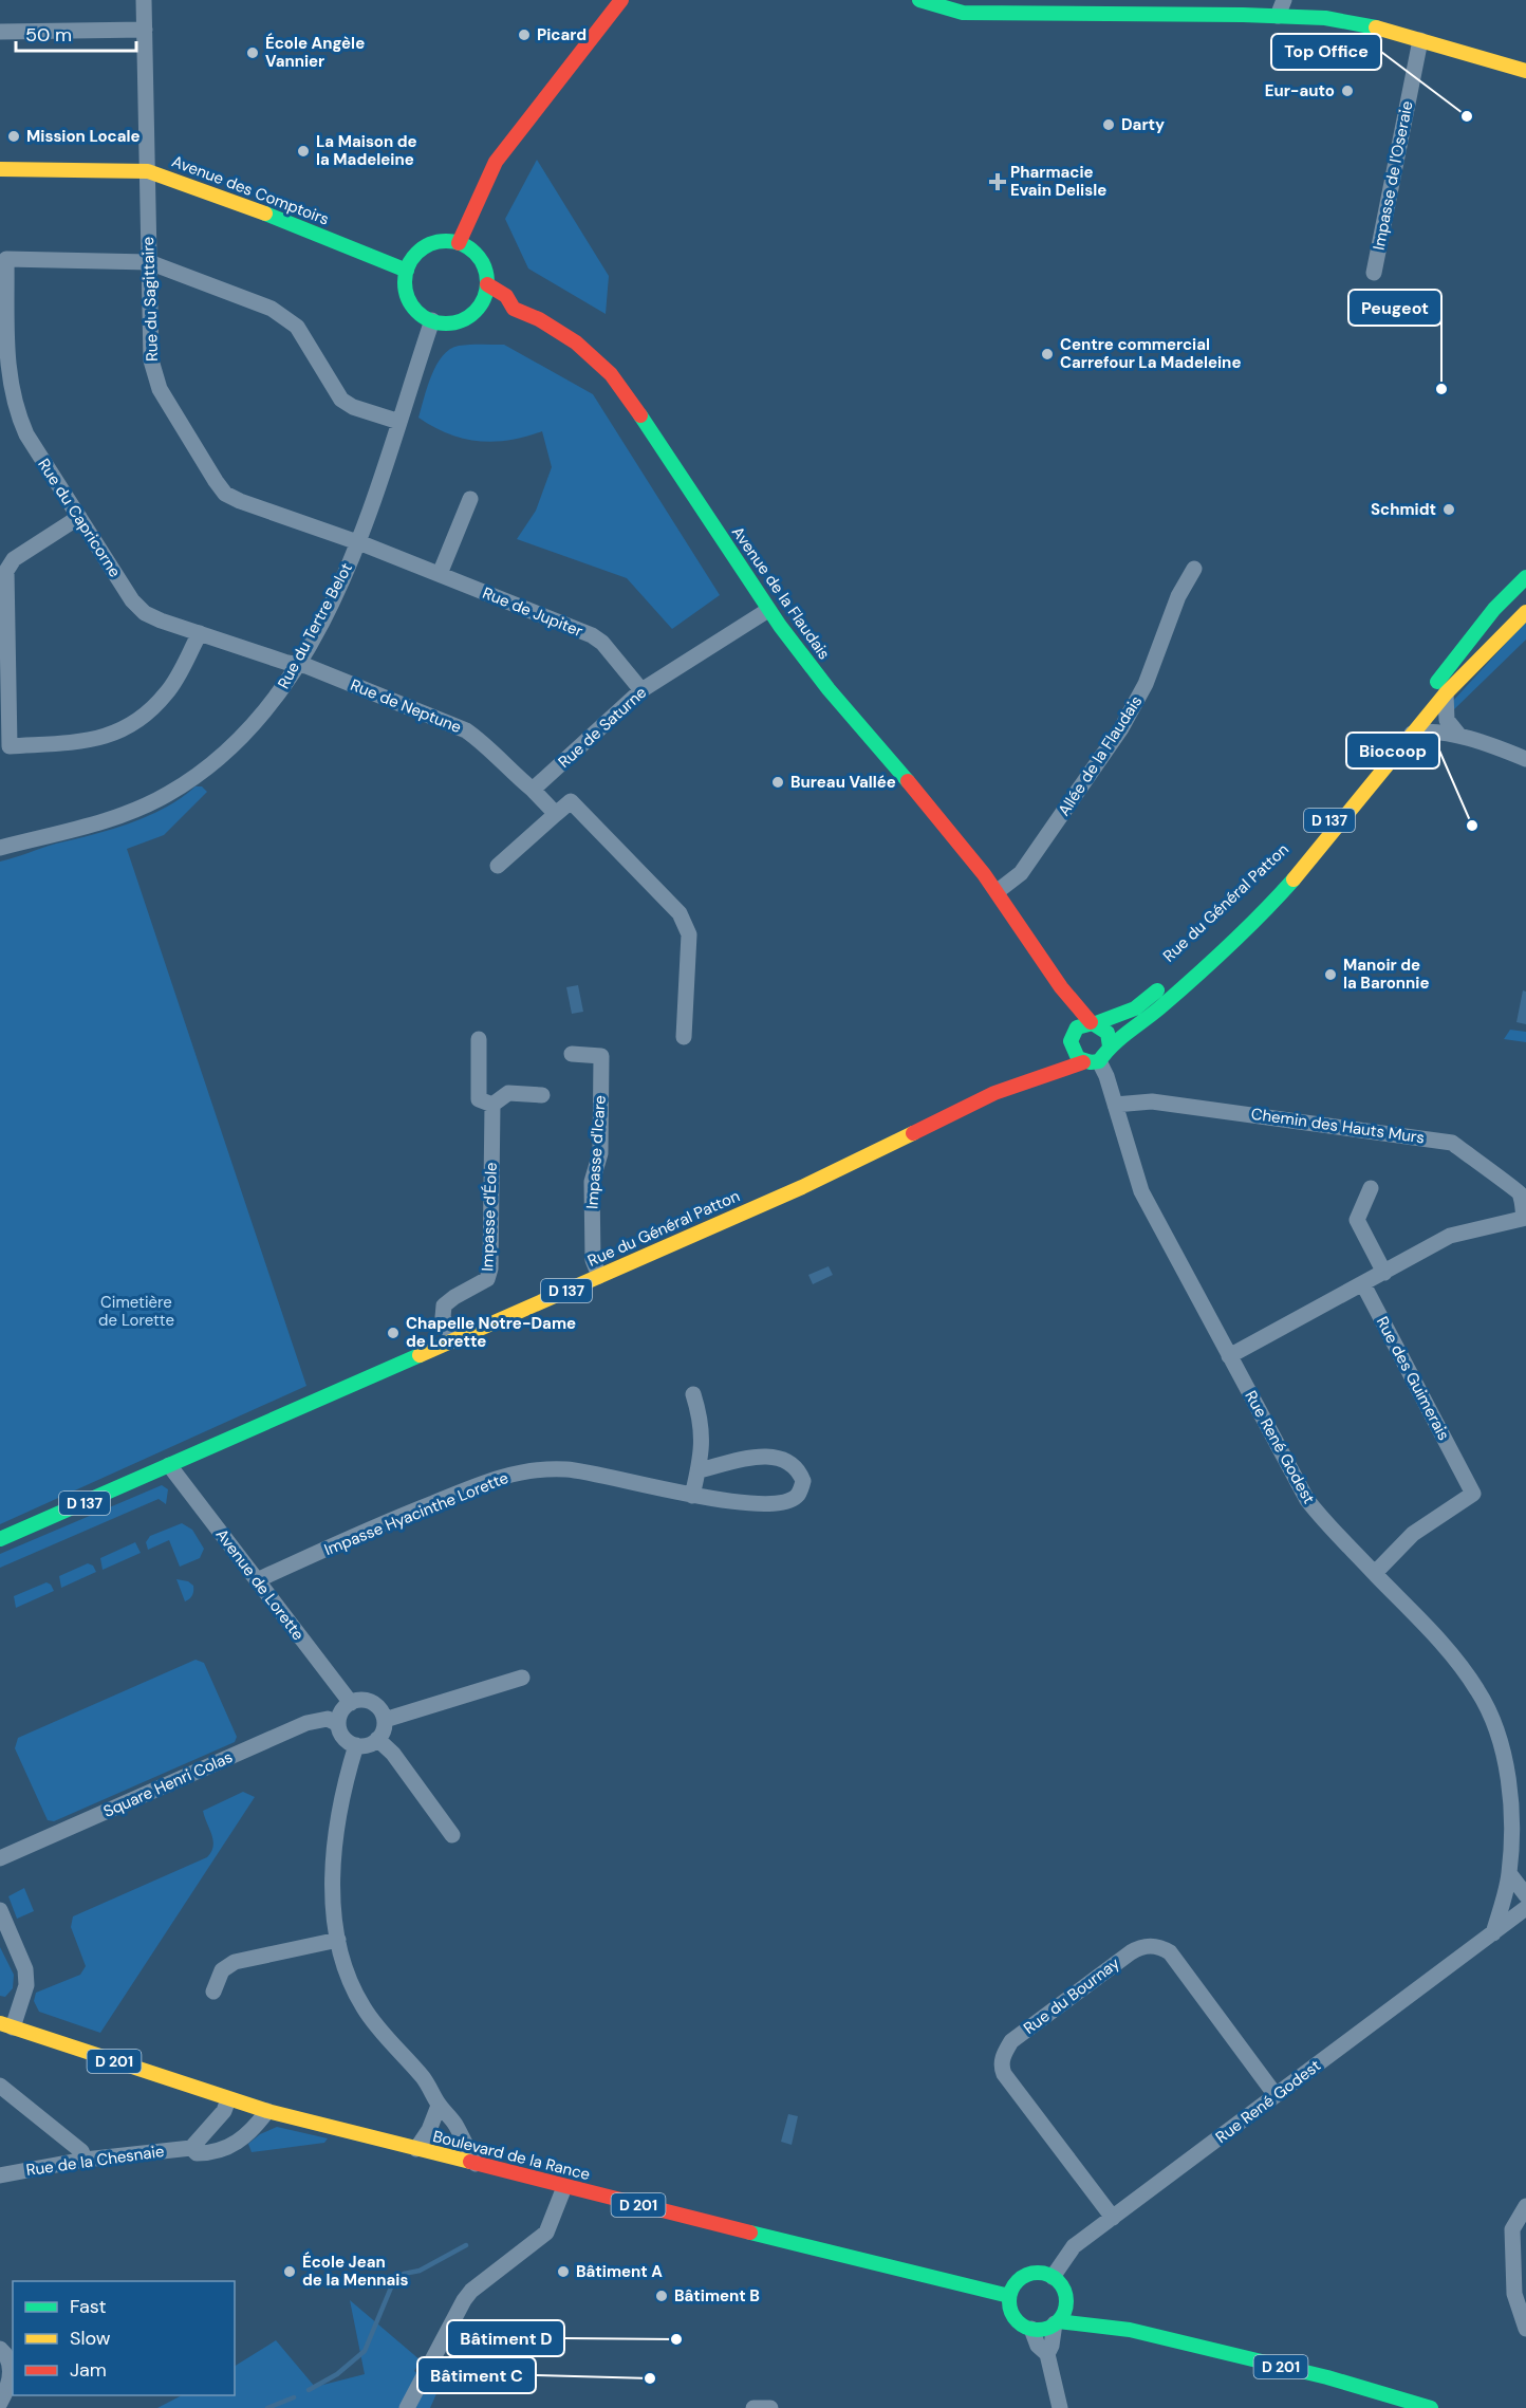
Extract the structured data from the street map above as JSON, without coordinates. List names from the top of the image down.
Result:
{
  "streets": {
    "main road": [
      "Avenue des Comptoirs",
      "Avenue de la Flaudais",
      "D 137",
      "Rue du Général Patton",
      "D 201",
      "Boulevard de la Rance"
    ],
    "street": [
      "Impasse de l'Oseraie",
      "Rue du Sagittaire",
      "Rue du Capricorne",
      "Rue de Jupiter",
      "Rue du Tertre Belot",
      "Rue de Neptune",
      "Rue de Saturne",
      "Allée de la Flaudais",
      "Chemin des Hauts Murs",
      "Impasse d'Icare",
      "Impasse d'Éole",
      "Rue des Guimerais",
      "Rue René Godest",
      "Impasse Hyacinthe Lorette",
      "Avenue de Lorette",
      "Square Henri Colas",
      "Rue du Bournay",
      "Rue de la Chesnaie"
    ]
  },
  "crossings": [
    ["Avenue des Comptoirs", "Rue du Sagittaire"],
    ["Avenue des Comptoirs", "Avenue de la Flaudais"],
    ["Avenue des Comptoirs", "Rue du Tertre Belot"],
    ["Rue du Sagittaire", "Rue du Capricorne"],
    ["Rue du Sagittaire", "Rue de Jupiter"],
    ["Rue du Sagittaire", "Rue du Tertre Belot"],
    ["Rue du Capricorne", "Rue du Tertre Belot"],
    ["Rue du Capricorne", "Rue de Neptune"],
    ["Avenue de la Flaudais", "Rue du Tertre Belot"],
    ["Avenue de la Flaudais", "Rue de Saturne"],
    ["Avenue de la Flaudais", "Allée de la Flaudais"],
    ["Avenue de la Flaudais", "Rue du Général Patton"],
    ["Avenue de la Flaudais", "Rue René Godest"],
    ["Rue de Jupiter", "Rue du Tertre Belot"],
    ["Rue de Jupiter", "Rue de Saturne"],
    ["Rue du Tertre Belot", "Rue de Neptune"],
    ["Rue de Neptune", "Rue de Saturne"],
    ["D 137", "Rue du Général Patton"],
    ["D 137", "Avenue de Lorette"],
    ["Rue du Général Patton", "Impasse d'Icare"],
    ["Rue du Général Patton", "Impasse d'Éole"],
    ["Rue du Général Patton", "Rue René Godest"],
    ["Rue du Général Patton", "Avenue de Lorette"],
    ["Chemin des Hauts Murs", "Rue René Godest"],
    ["Rue des Guimerais", "Rue René Godest"],
    ["Rue René Godest", "Rue du Bournay"],
    ["Rue René Godest", "D 201"],
    ["Rue René Godest", "Boulevard de la Rance"],
    ["Impasse Hyacinthe Lorette", "Avenue de Lorette"],
    ["Avenue de Lorette", "Square Henri Colas"],
    ["D 201", "Boulevard de la Rance"],
    ["Boulevard de la Rance", "Rue de la Chesnaie"]
  ],
  "parks": ["Cimetière de Lorette"],
  "places": {
    "other": [
      "Picard",
      "École Angèle Vannier",
      "Eur-auto",
      "Top Office",
      "Darty",
      "Mission Locale",
      "La Maison de la Madeleine",
      "Centre commercial Carrefour La Madeleine",
      "Peugeot",
      "Schmidt",
      "Bureau Vallée",
      "Biocoop",
      "Manoir de la Baronnie",
      "Chapelle Notre-Dame de Lorette",
      "École Jean de la Mennais",
      "Bâtiment A",
      "Bâtiment B",
      "Bâtiment D",
      "Bâtiment C"
    ],
    "health": ["Pharmacie Evain Delisle"]
  },
  "legend": ["Fast", "Slow", "Jam"],
  "scale_bar": "50 m"
}
